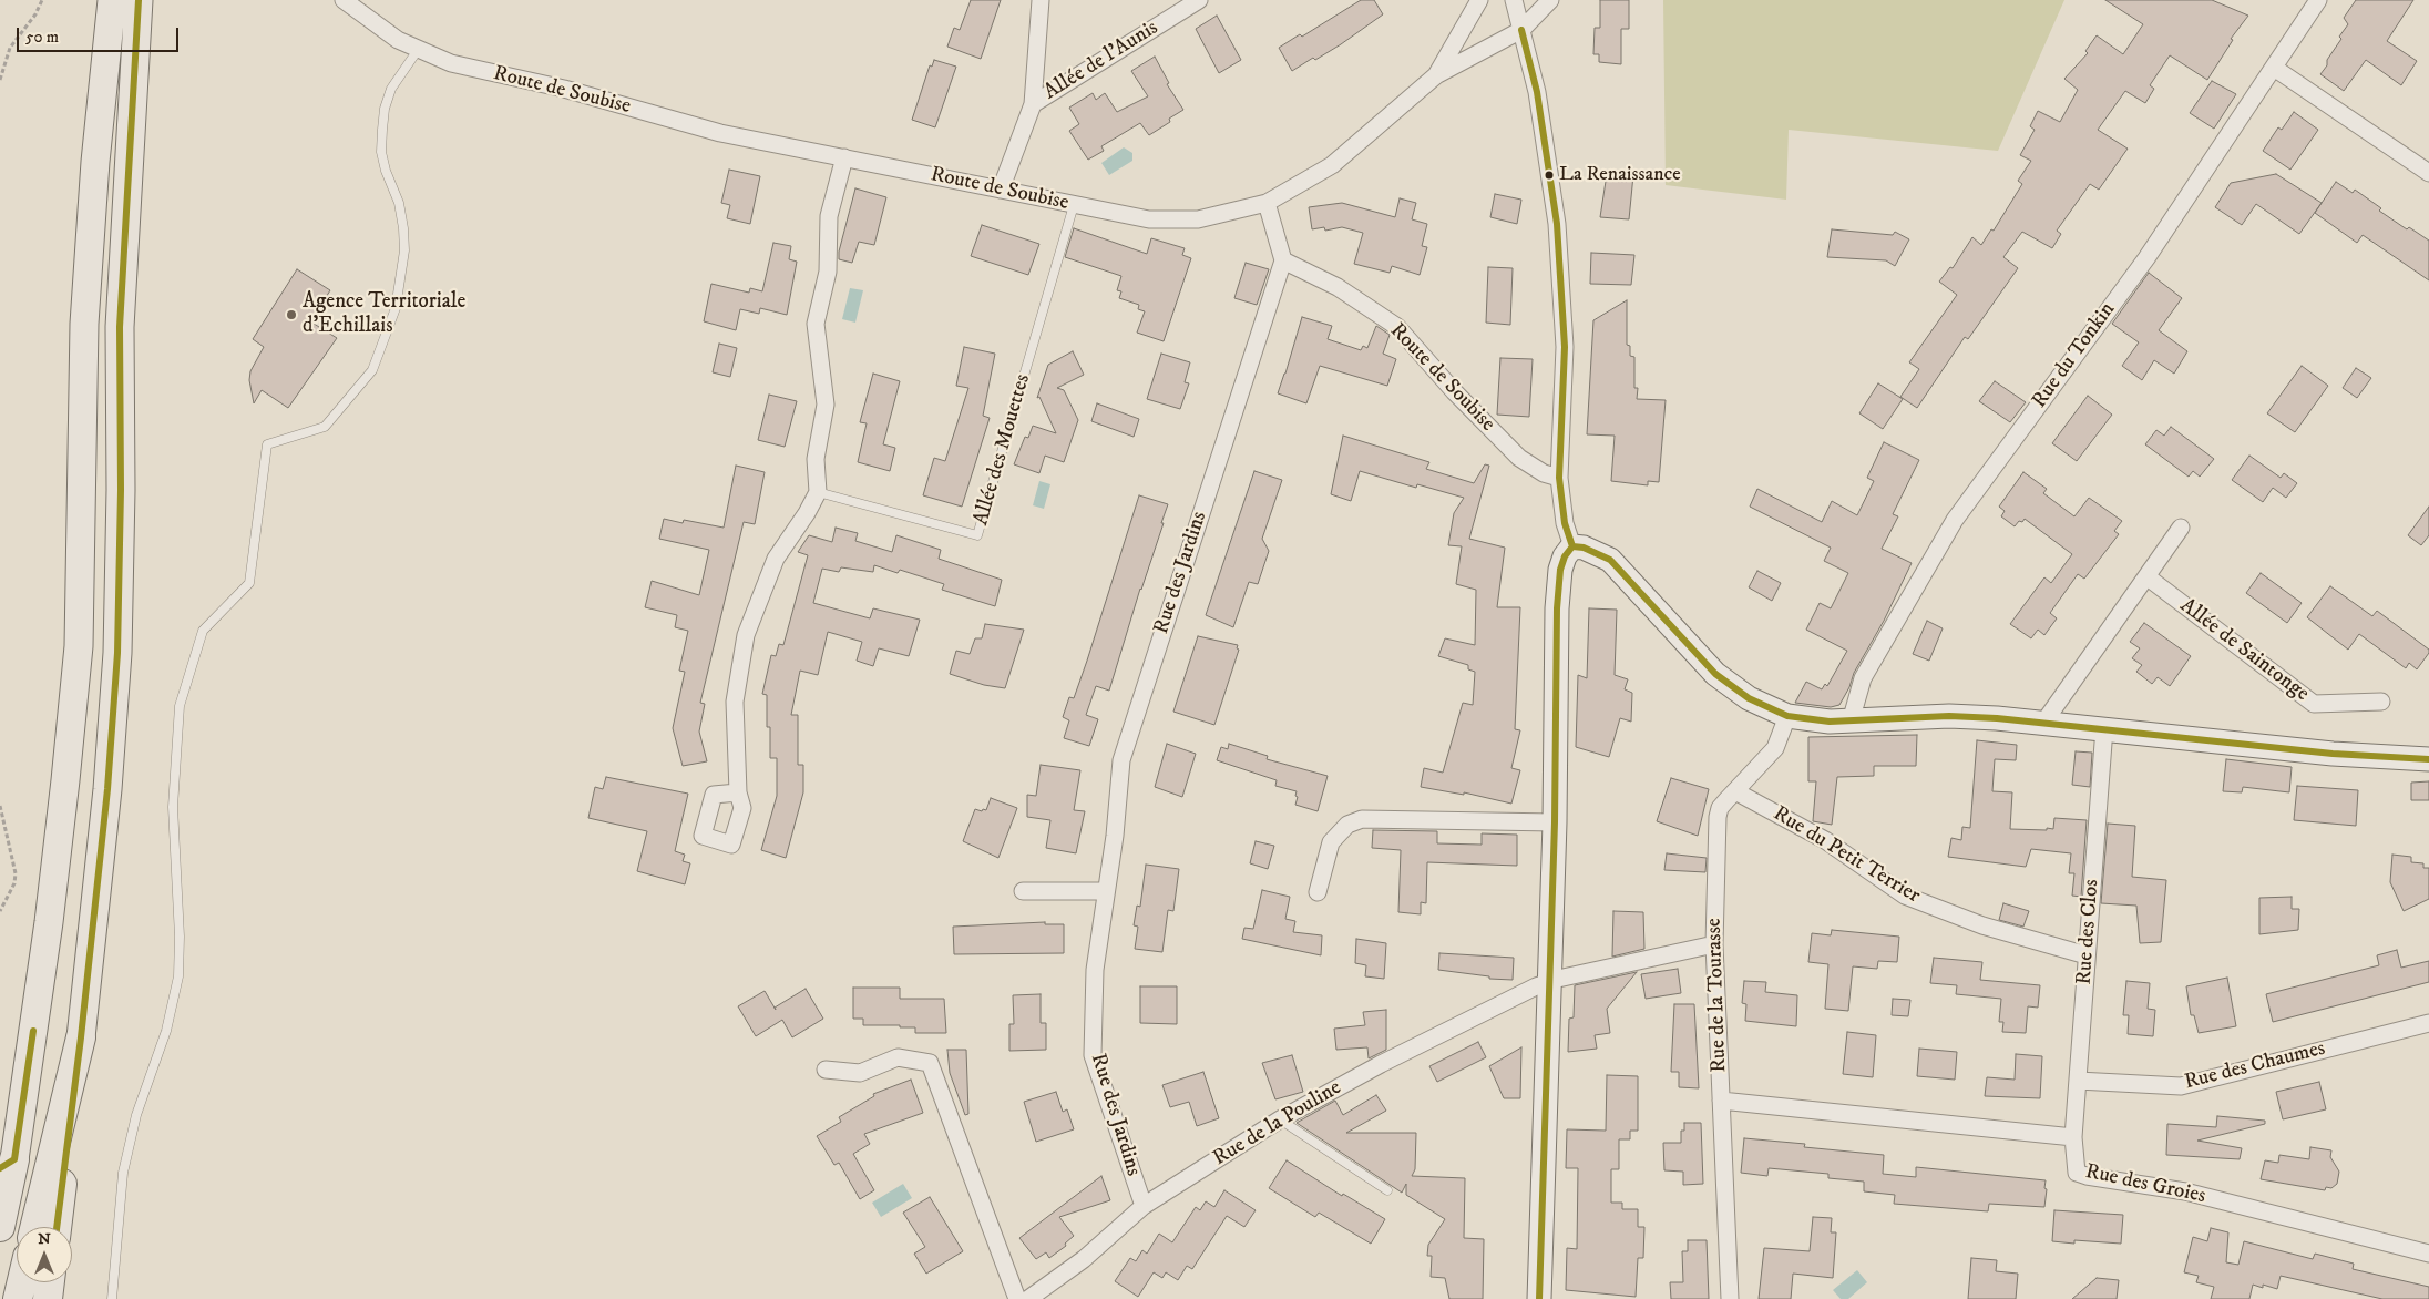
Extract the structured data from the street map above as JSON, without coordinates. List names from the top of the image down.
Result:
{
  "streets": {
    "street": [
      "Allée de l'Aunis",
      "Route de Soubise",
      "Rue du Tonkin",
      "Rue des Jardins",
      "Allée de Saintonge",
      "Rue du Petit Terrier",
      "Rue des Clos",
      "Rue de la Tourasse",
      "Rue des Chaumes",
      "Rue de la Pouline",
      "Rue des Groies"
    ],
    "lane": ["Allée des Mouettes"]
  },
  "crossings": [
    ["Allée de l'Aunis", "Route de Soubise"],
    ["Route de Soubise", "Allée des Mouettes"],
    ["Route de Soubise", "Rue des Jardins"],
    ["Rue des Jardins", "Rue de la Pouline"],
    ["Rue du Petit Terrier", "Rue des Clos"],
    ["Rue du Petit Terrier", "Rue de la Tourasse"],
    ["Rue des Clos", "Rue des Chaumes"],
    ["Rue des Clos", "Rue des Groies"],
    ["Rue de la Tourasse", "Rue de la Pouline"],
    ["Rue de la Tourasse", "Rue des Groies"]
  ],
  "places": ["La Renaissance", "Agence Territoriale d'Echillais"],
  "scale_bar": "50 m",
  "north": "top"
}
